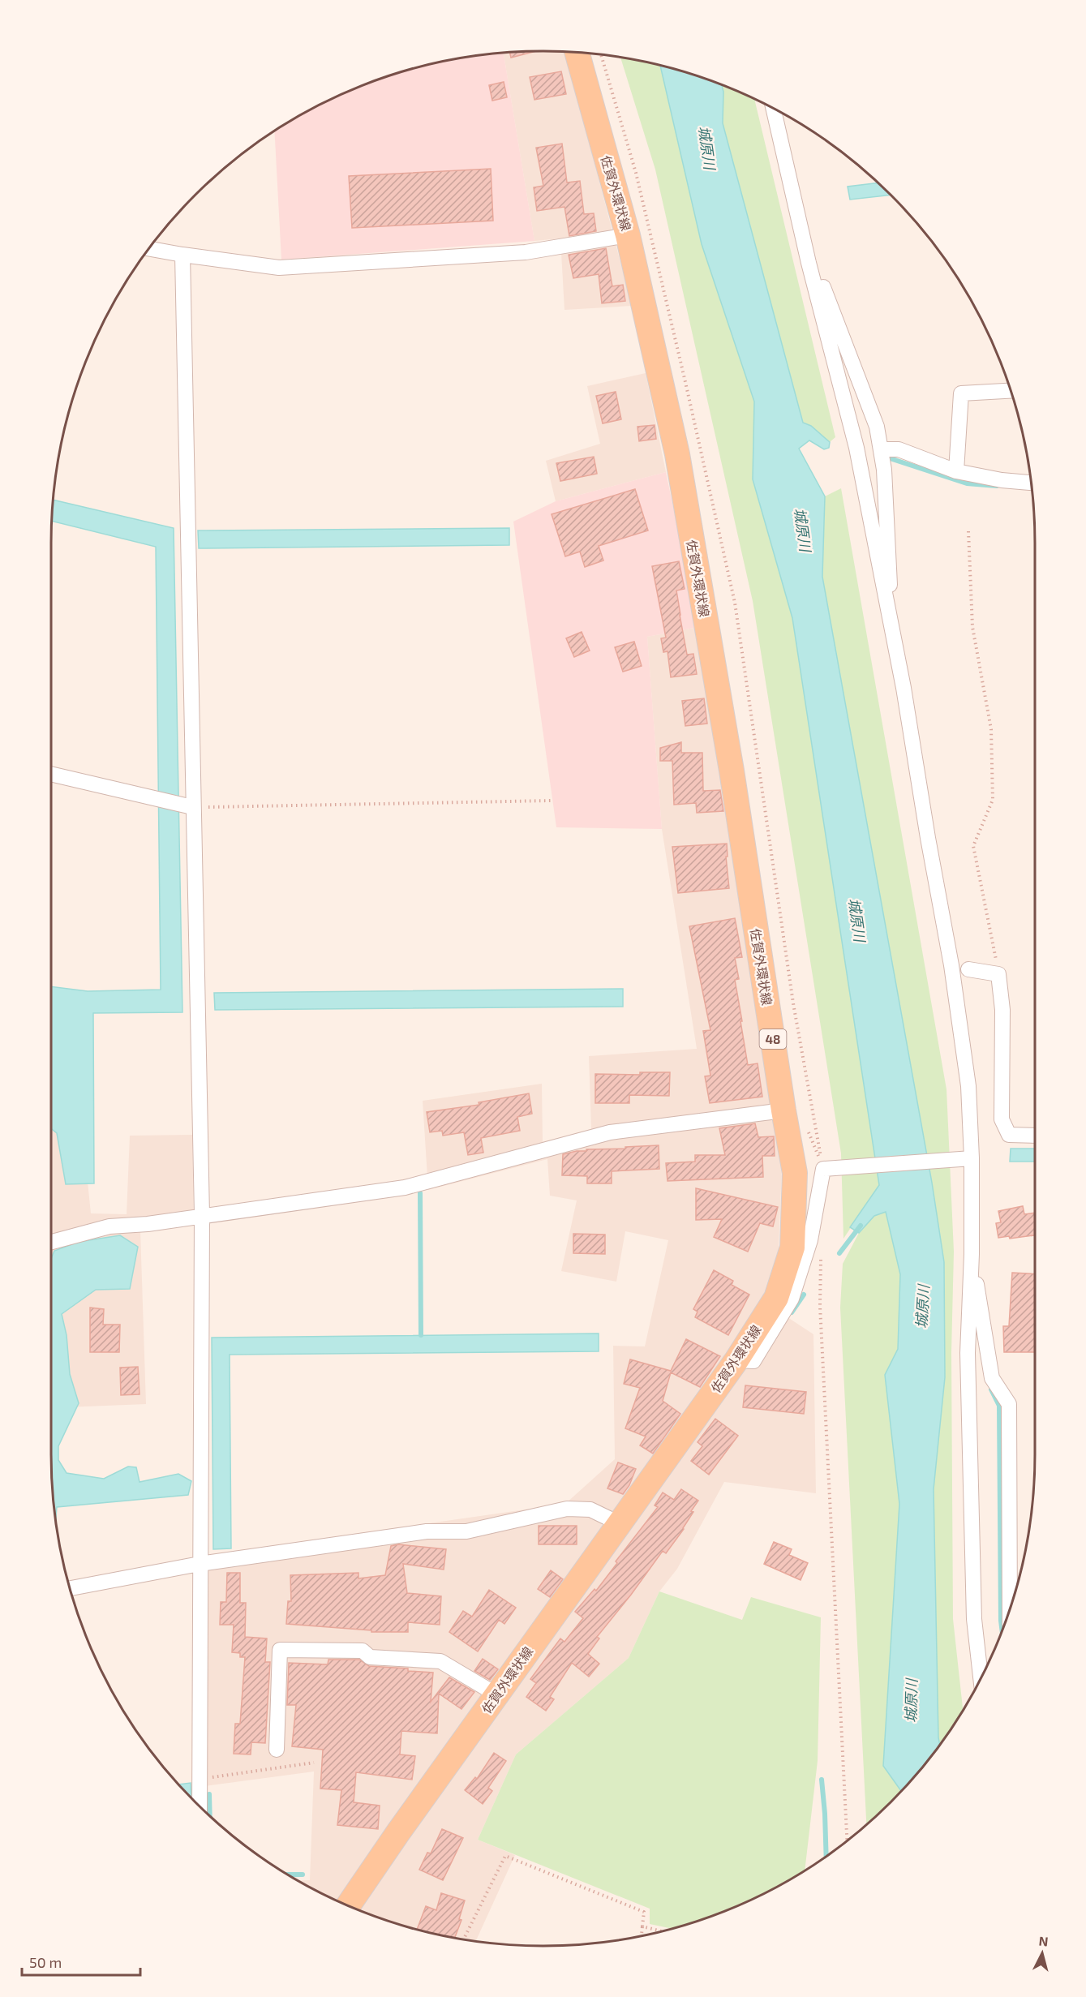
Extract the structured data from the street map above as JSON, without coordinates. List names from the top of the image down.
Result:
{
  "streets": {
    "main road": ["佐賀外環状線", "48"]
  },
  "water": ["城原川"],
  "scale_bar": "50 m",
  "north": "top"
}
